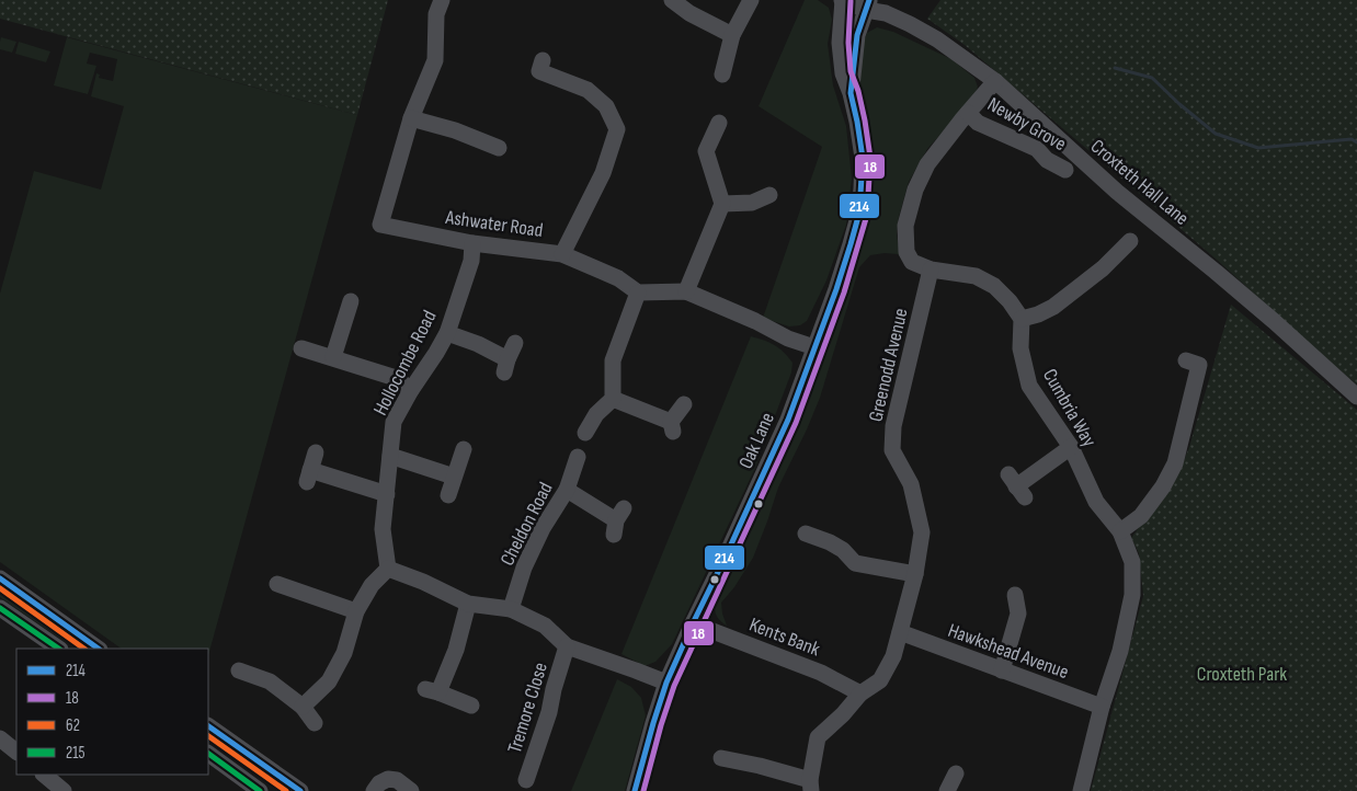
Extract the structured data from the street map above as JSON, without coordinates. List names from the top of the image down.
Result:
{
  "streets": {
    "street": [
      "Newby Grove",
      "Croxteth Hall Lane",
      "Ashwater Road",
      "Hollocombe Road",
      "Greenodd Avenue",
      "Cumbria Way",
      "Oak Lane",
      "Cheldon Road",
      "Kents Bank",
      "Hawkshead Avenue",
      "Tremore Close"
    ]
  },
  "crossings": [
    ["Croxteth Hall Lane", "Oak Lane"],
    ["Ashwater Road", "Hollocombe Road"],
    ["Greenodd Avenue", "Kents Bank"],
    ["Greenodd Avenue", "Hawkshead Avenue"],
    ["Cumbria Way", "Hawkshead Avenue"],
    ["Oak Lane", "Kents Bank"]
  ],
  "parks": ["Croxteth Park"],
  "lines": [
    "transit line 214",
    "transit line 18",
    "transit line 62",
    "transit line 215"
  ],
  "legend": [
    "214",
    "18",
    "62",
    "215"
  ]
}
